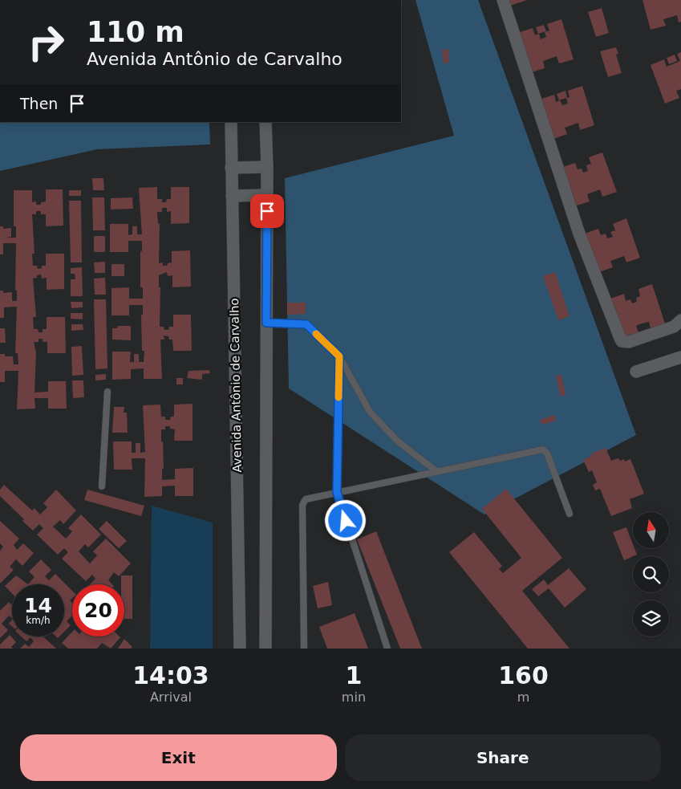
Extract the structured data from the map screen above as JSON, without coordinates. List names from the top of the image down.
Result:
{
  "streets": {
    "main road": ["Avenida Antônio de Carvalho"]
  },
  "north": "top",
  "page": {
    "turn": ["110 m", "Avenida Antônio de Carvalho"],
    "then": "Then",
    "speed": "14 km/h",
    "limit": "20",
    "eta": [
      "14:03",
      "Arrival",
      "1",
      "min",
      "160",
      "m"
    ],
    "buttons": ["Exit", "Share"]
  }
}
